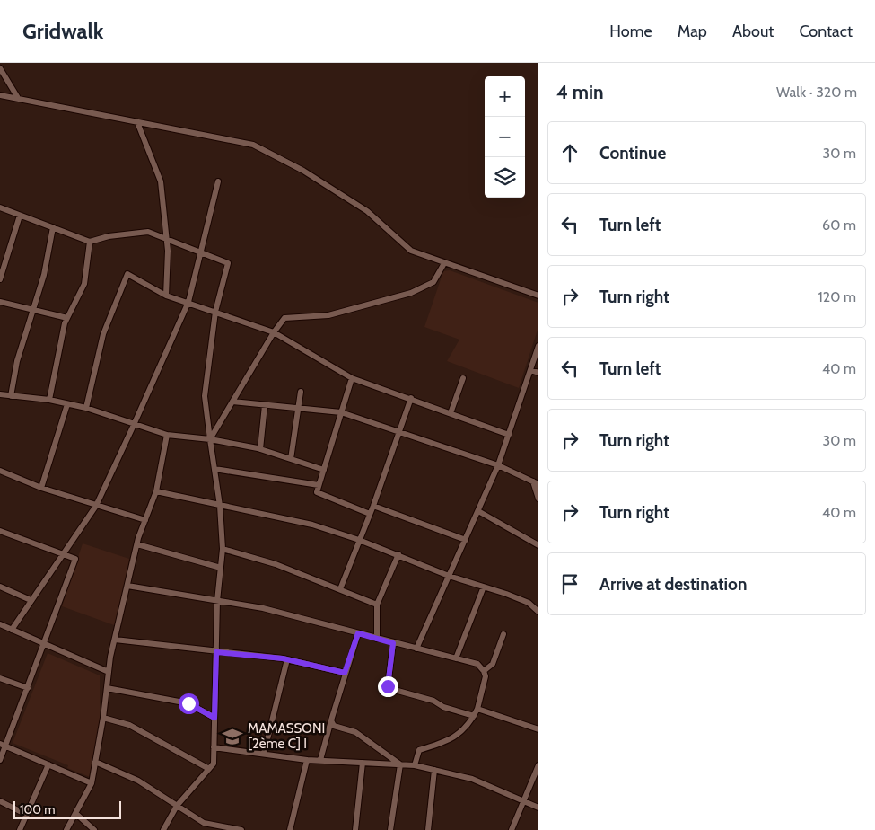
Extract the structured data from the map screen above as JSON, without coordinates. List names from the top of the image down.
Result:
{
  "places": {
    "school or university": ["MAMASSONI [2ème C] I"]
  },
  "scale_bar": "100 m",
  "page": {
    "header": "Gridwalk",
    "nav": [
      "Home",
      "Map",
      "About",
      "Contact"
    ],
    "heading": ["4 min", "Walk · 320 m"],
    "map_buttons": ["+", "−"],
    "list": [
      ["Continue", "30 m"],
      ["Turn left", "60 m"],
      ["Turn right", "120 m"],
      ["Turn left", "40 m"],
      ["Turn right", "30 m"],
      ["Turn right", "40 m"],
      "Arrive at destination"
    ],
    "scale": "100 m"
  }
}
